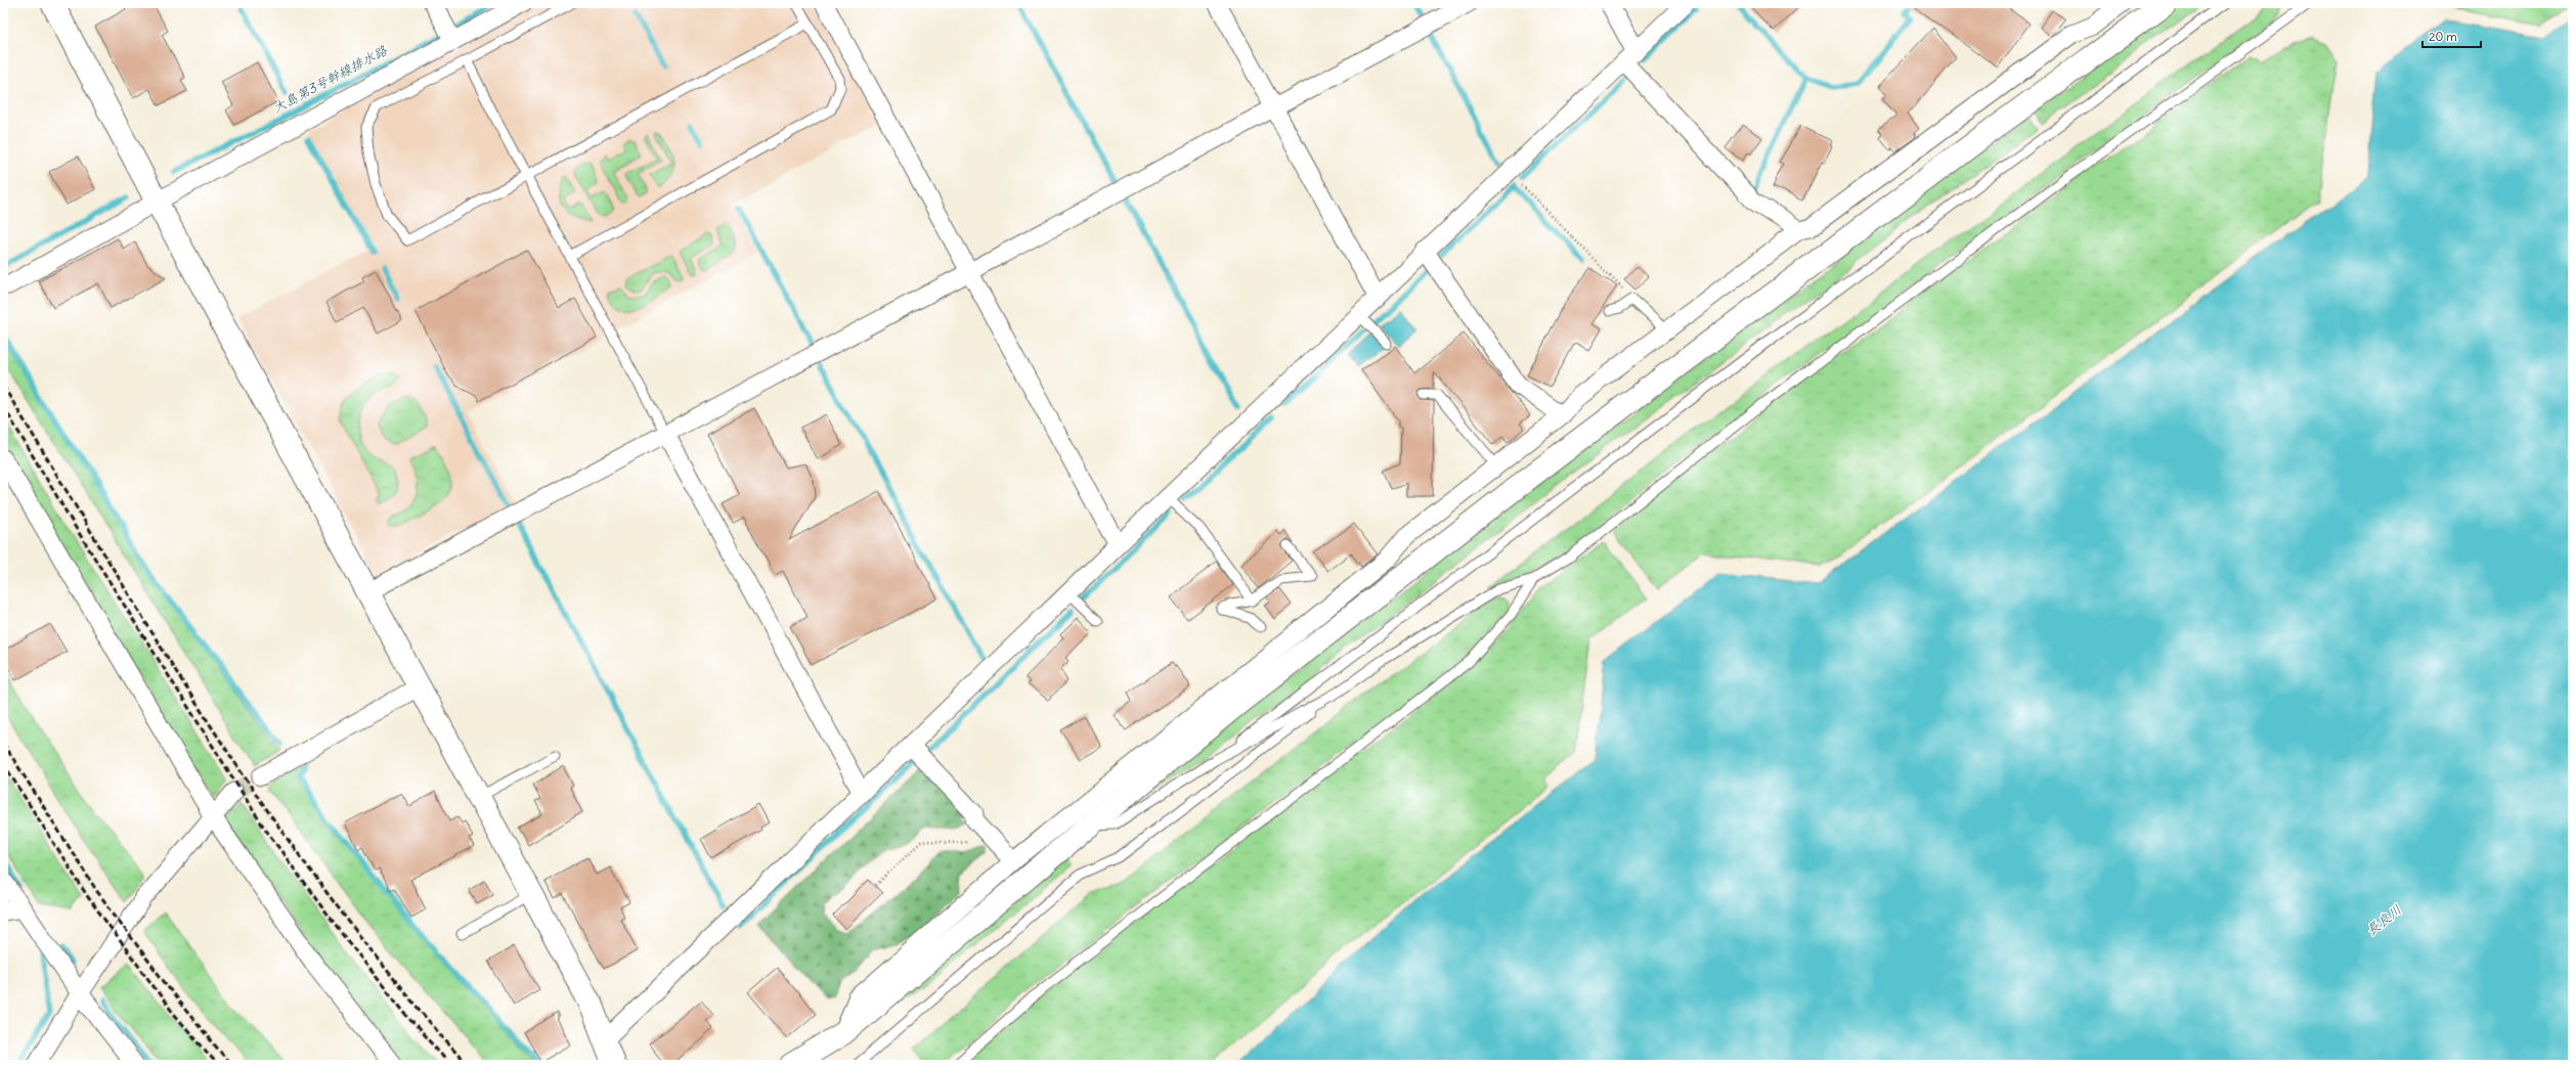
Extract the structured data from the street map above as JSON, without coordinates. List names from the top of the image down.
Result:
{
  "water": ["大島第3号幹線排水路", "長良川"],
  "scale_bar": "20 m"
}
